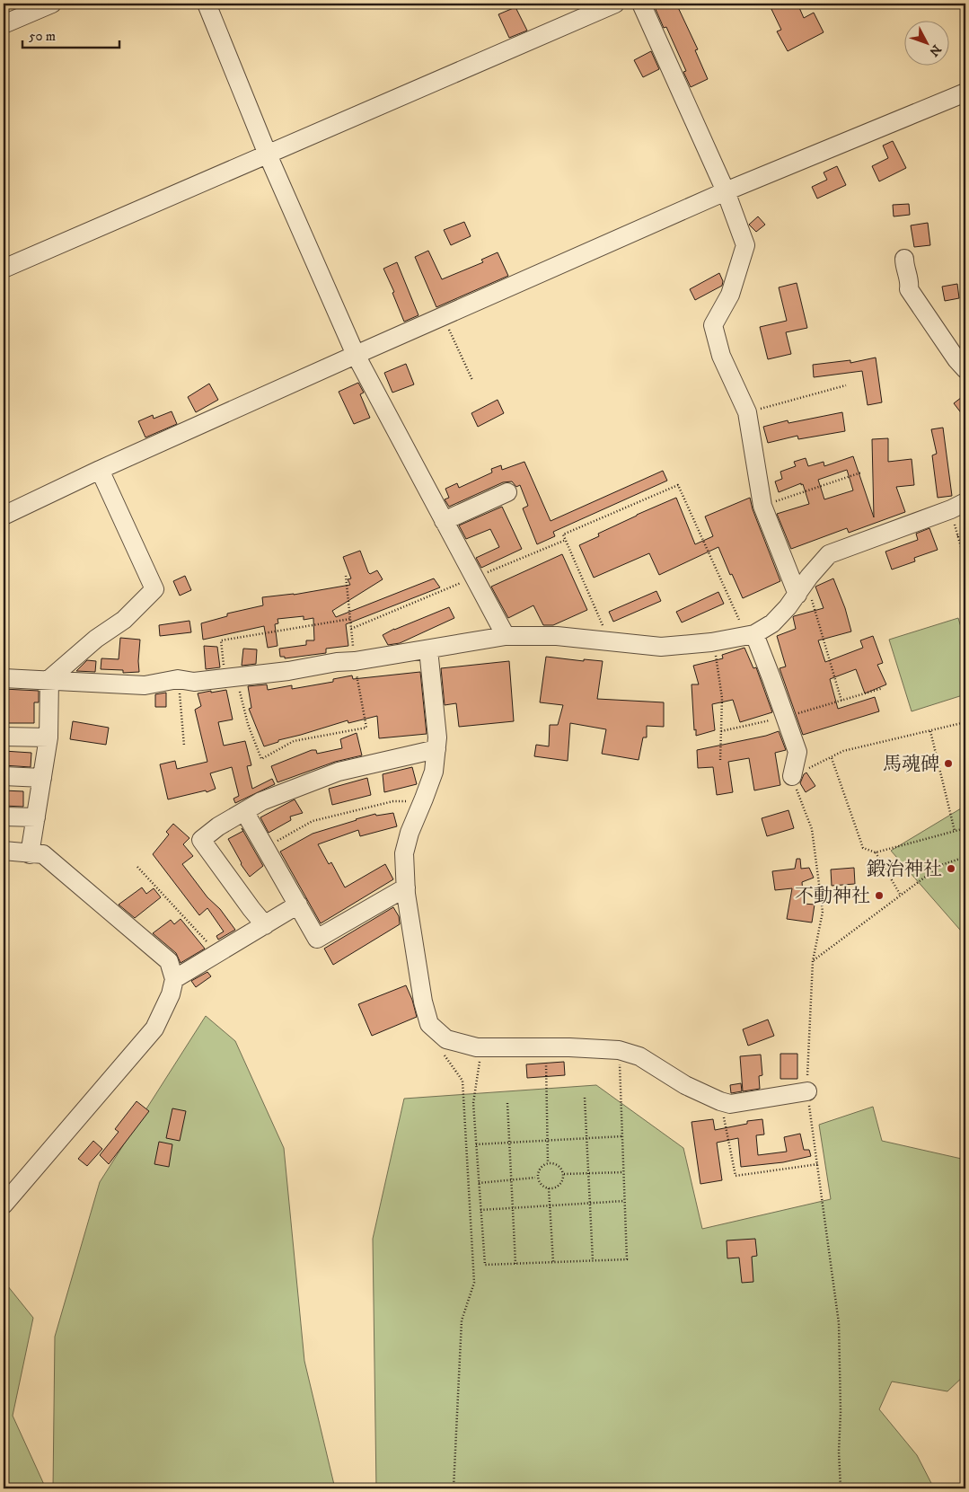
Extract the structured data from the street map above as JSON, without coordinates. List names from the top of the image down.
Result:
{
  "places": ["馬魂碑", "鍛治神社", "不動神社"],
  "scale_bar": "50 m",
  "north": "bottom right"
}
